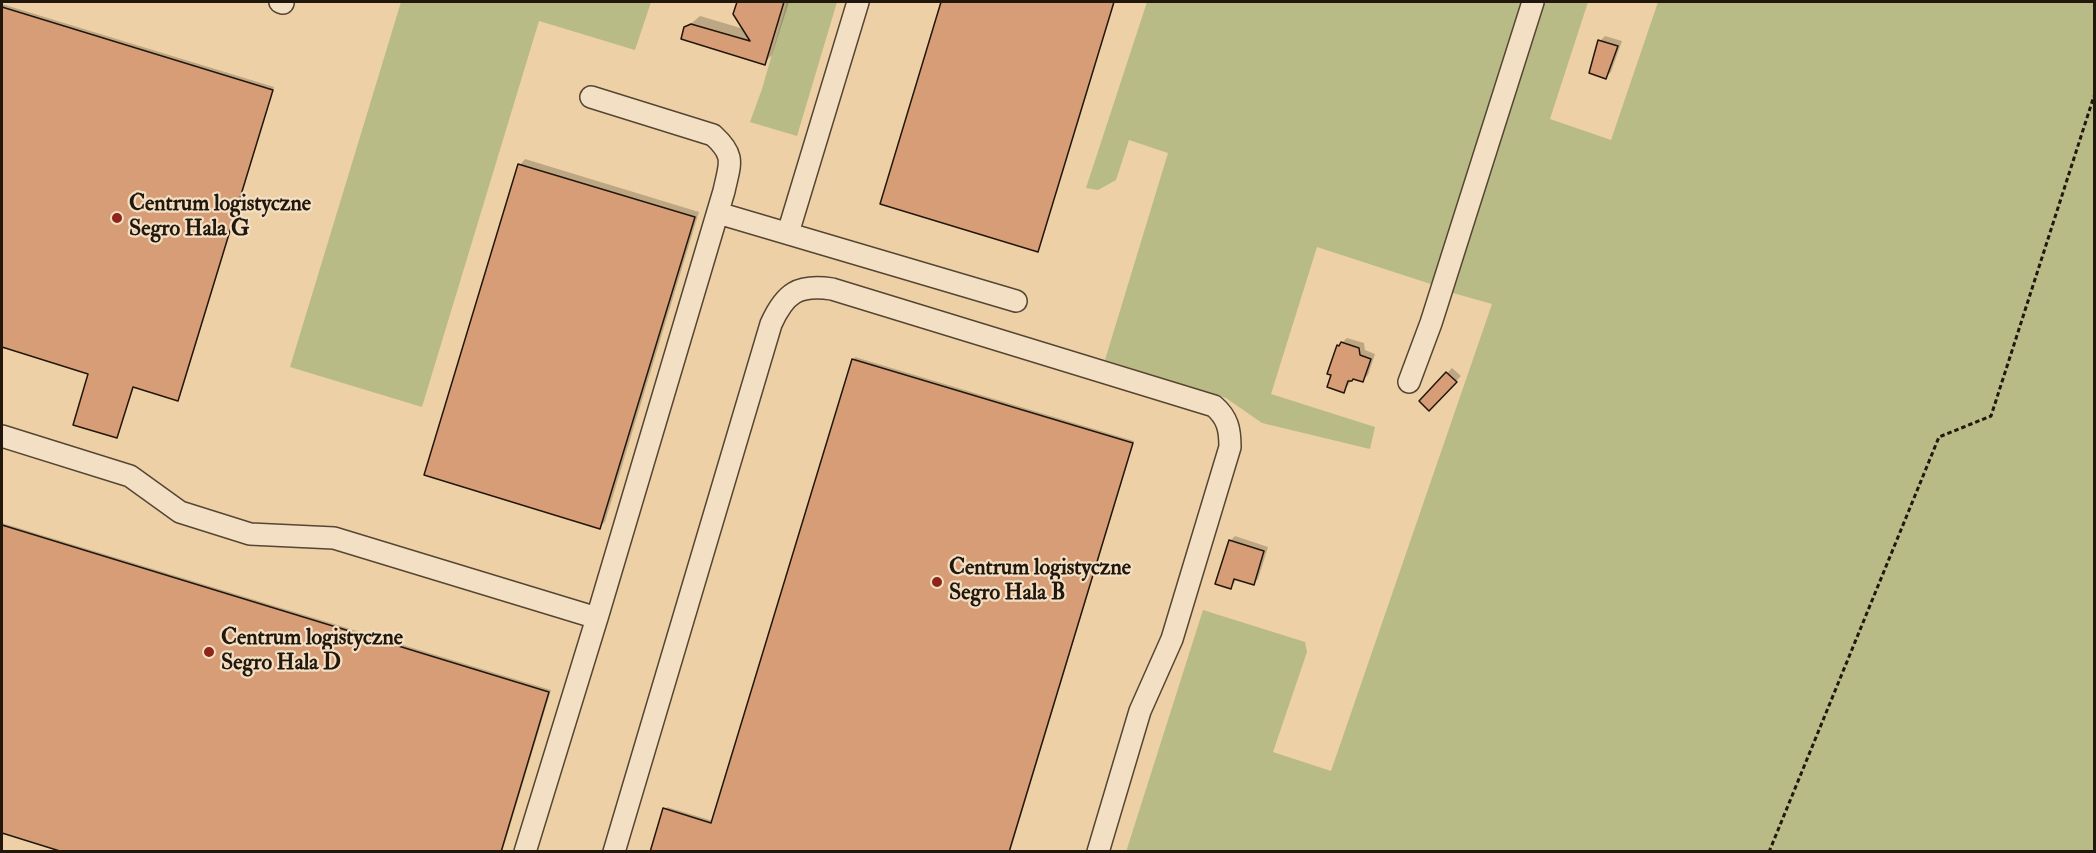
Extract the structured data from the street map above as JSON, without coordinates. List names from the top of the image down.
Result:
{
  "places": ["Centrum logistyczne Segro Hala G", "Centrum logistyczne Segro Hala B", "Centrum logistyczne Segro Hala D"]
}
